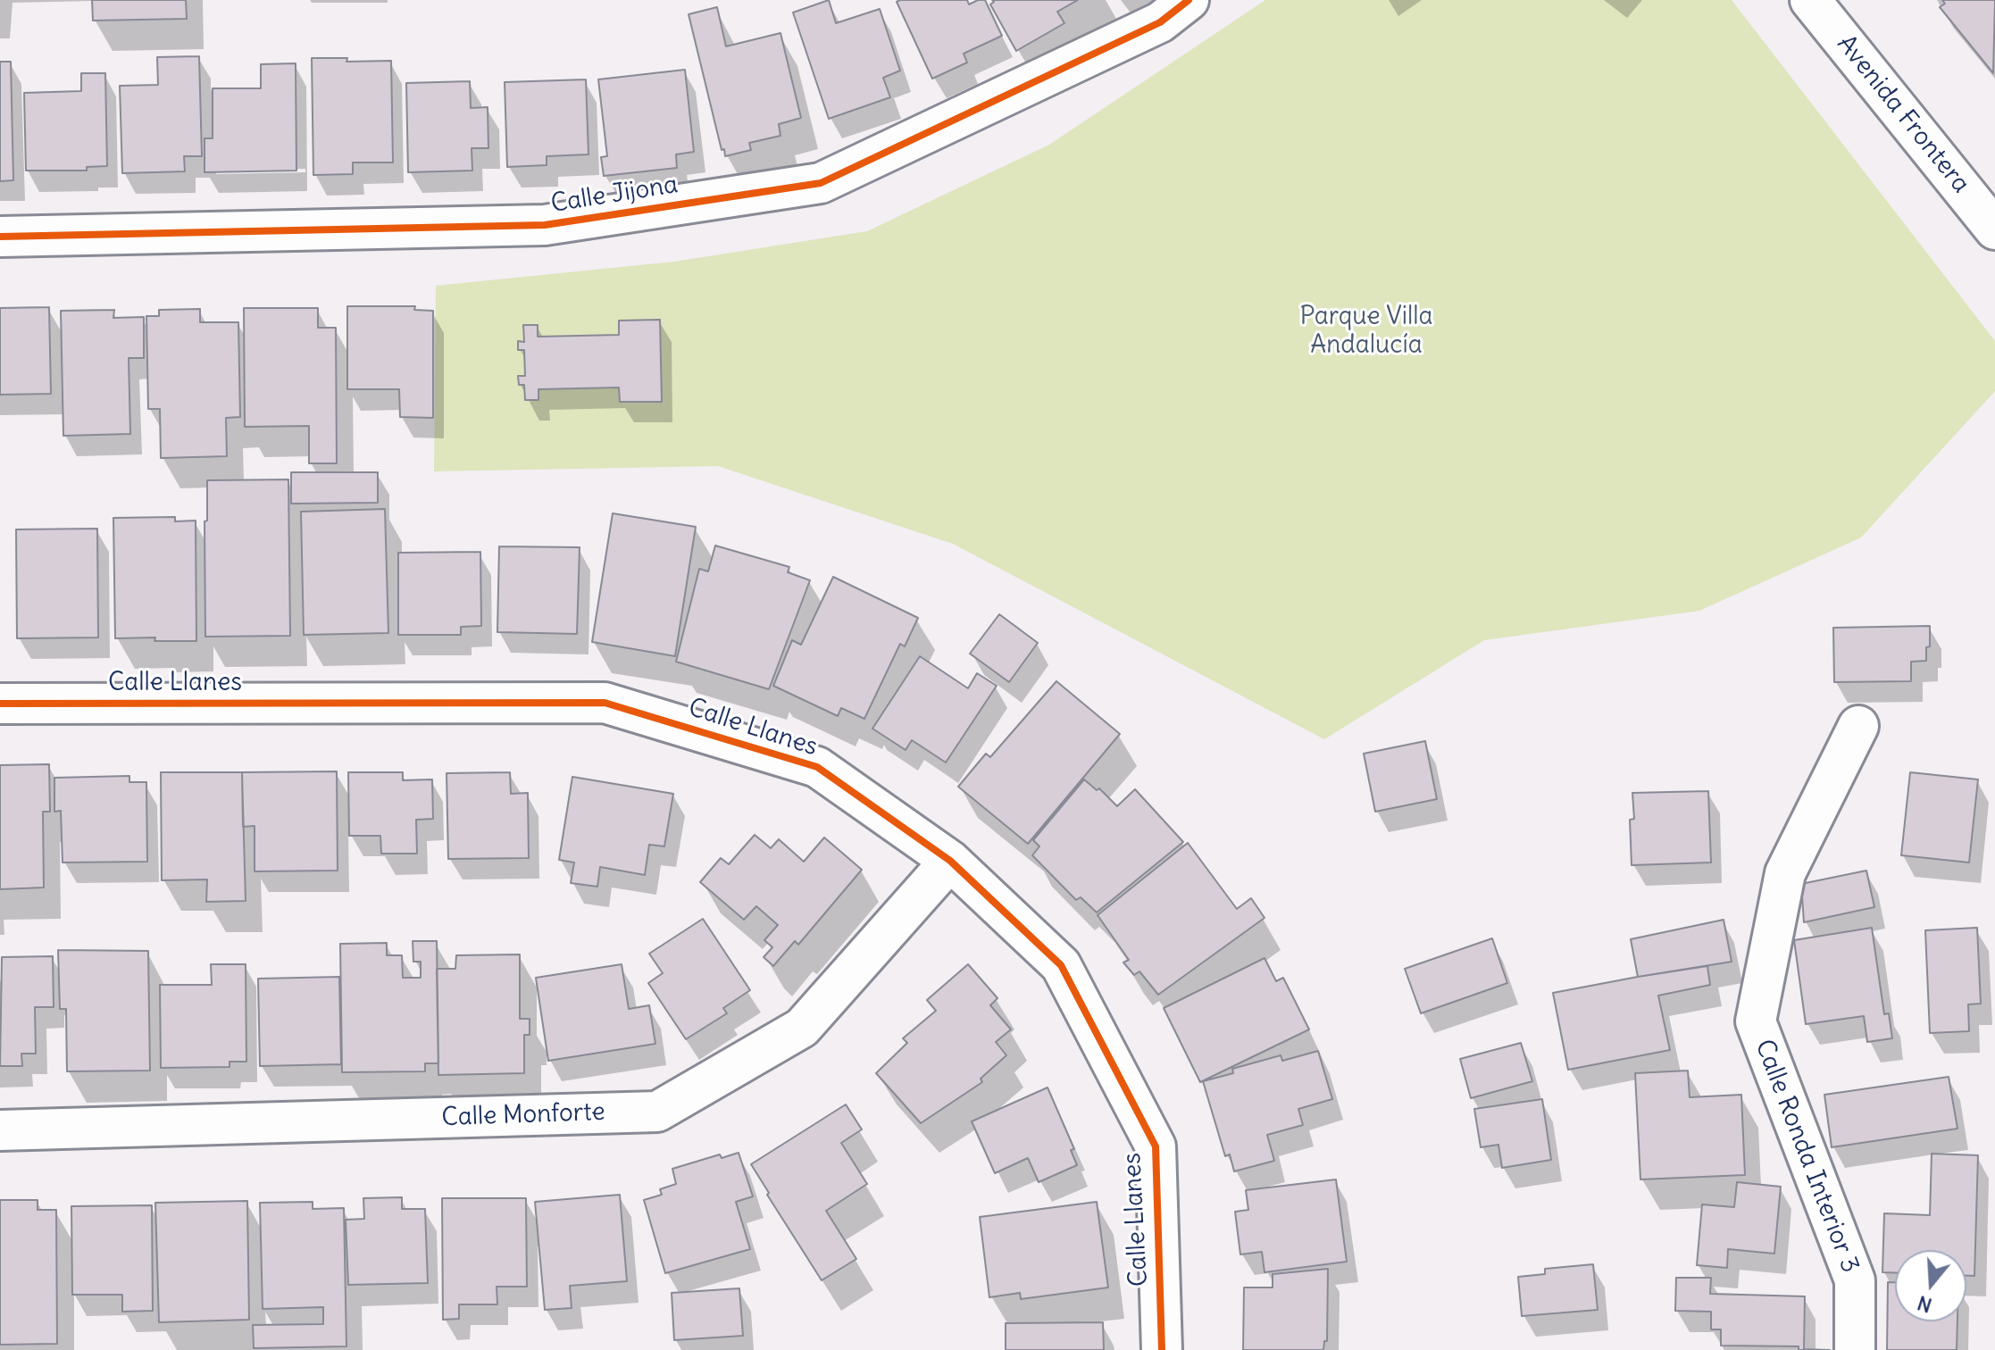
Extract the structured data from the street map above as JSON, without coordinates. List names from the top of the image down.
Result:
{
  "streets": {
    "street": [
      "Avenida Frontera",
      "Calle Jijona",
      "Calle Llanes",
      "Calle Monforte",
      "Calle Ronda Interior 3"
    ]
  },
  "crossings": [
    ["Calle Llanes", "Calle Monforte"]
  ],
  "parks": ["Parque Villa Andalucía"],
  "north": "bottom"
}
